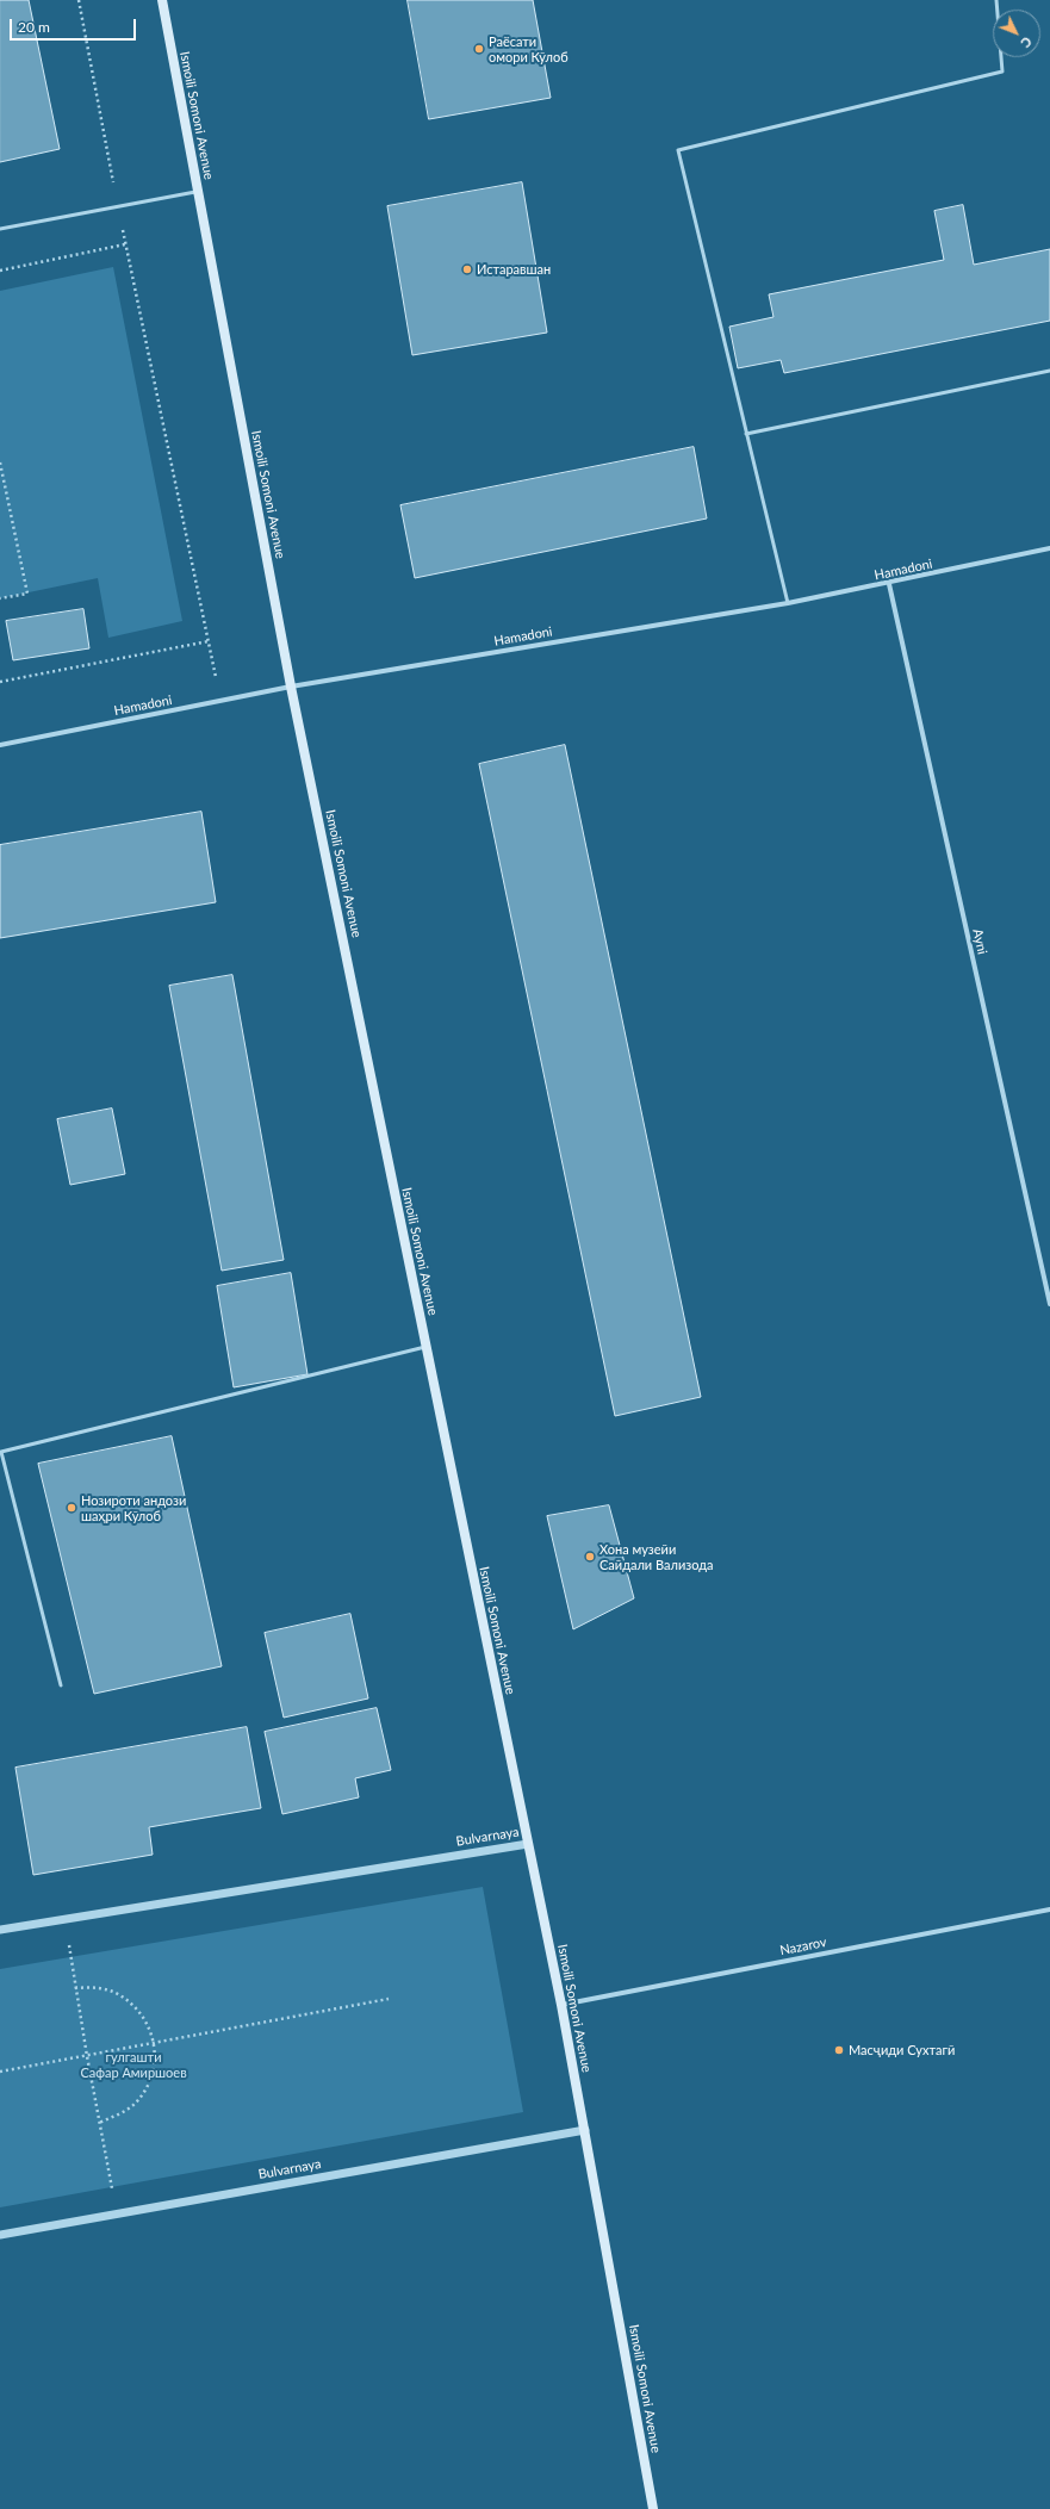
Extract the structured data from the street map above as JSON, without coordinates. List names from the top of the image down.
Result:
{
  "streets": {
    "main road": ["Ismoili Somoni Avenue"],
    "street": [
      "Hamadoni",
      "Ayni",
      "Bulvarnaya",
      "Nazarov"
    ]
  },
  "crossings": [
    ["Ismoili Somoni Avenue", "Hamadoni"],
    ["Ismoili Somoni Avenue", "Bulvarnaya"],
    ["Ismoili Somoni Avenue", "Nazarov"],
    ["Hamadoni", "Ayni"]
  ],
  "parks": ["гулгашти Сафар Амиршоев"],
  "places": [
    "Раёсати омори Кӯлоб",
    "Истаравшан",
    "Нозироти андози шаҳри Кӯлоб",
    "Хона музейи Сайдали Вализода",
    "Масҷиди Сухтагӣ"
  ],
  "scale_bar": "20 m",
  "north": "bottom right"
}
